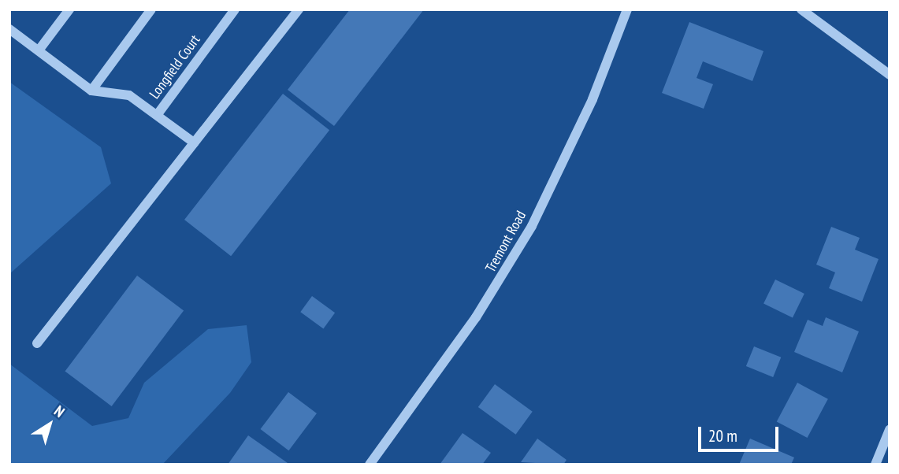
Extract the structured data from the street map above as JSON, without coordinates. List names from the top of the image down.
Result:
{
  "streets": {
    "street": ["Longfield Court", "Tremont Road"]
  },
  "scale_bar": "20 m",
  "north": "top right"
}
